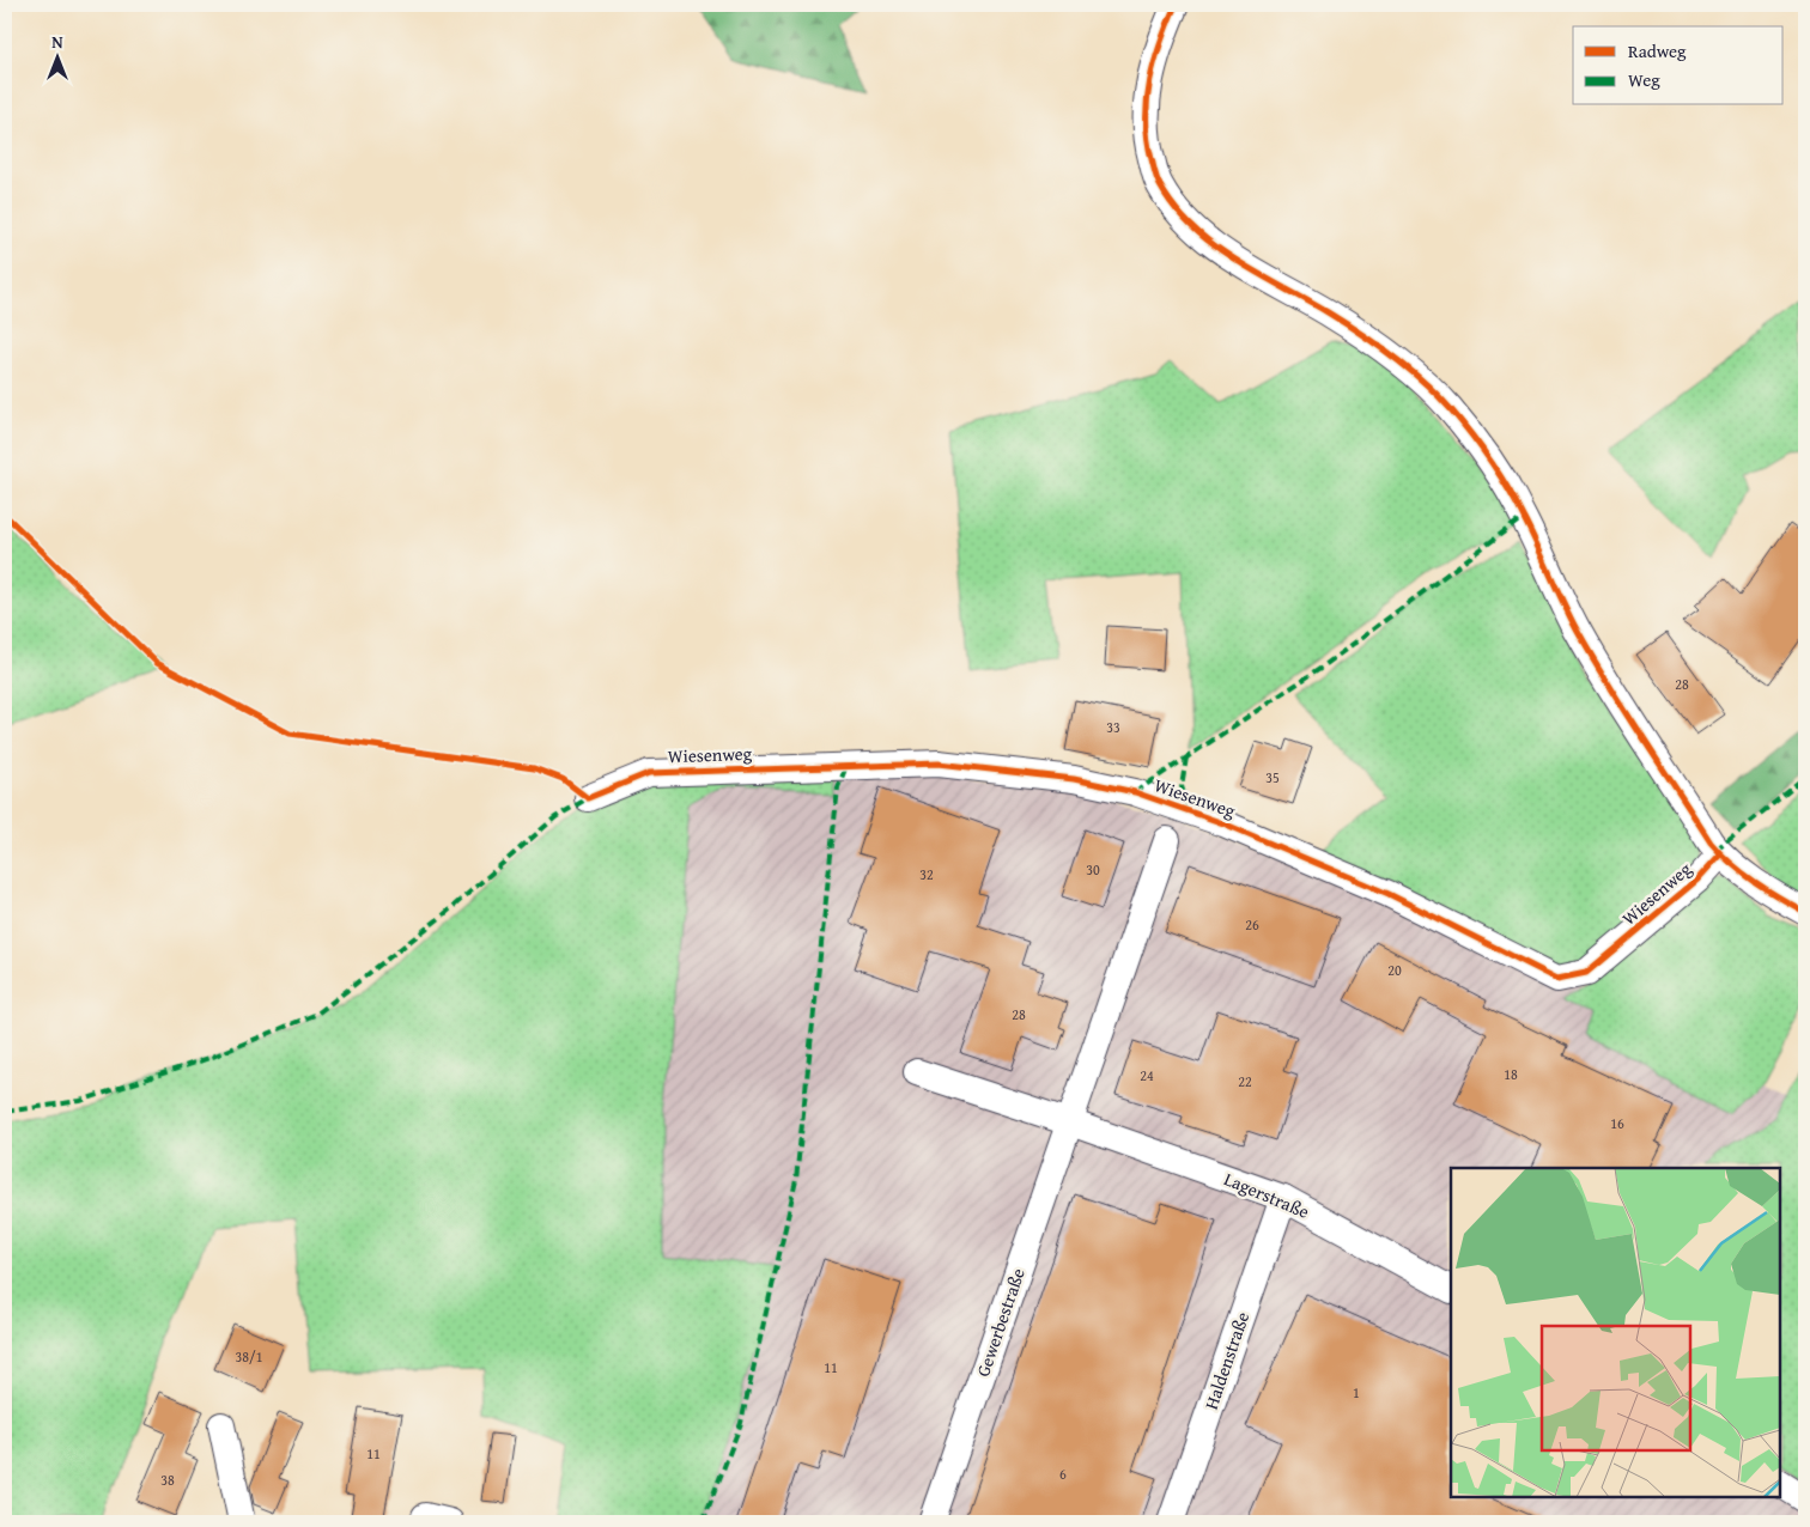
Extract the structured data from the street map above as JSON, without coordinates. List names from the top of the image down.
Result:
{
  "streets": {
    "street": [
      "Wiesenweg",
      "Lagerstraße",
      "Gewerbestraße",
      "Haldenstraße"
    ]
  },
  "crossings": [
    ["Lagerstraße", "Gewerbestraße"],
    ["Lagerstraße", "Haldenstraße"]
  ],
  "house_numbers": [
    "28",
    "33",
    "35",
    "30",
    "32",
    "26",
    "20",
    "28",
    "18",
    "24",
    "22",
    "16",
    "38/1",
    "11",
    "1",
    "11",
    "6",
    "38"
  ],
  "legend": ["Radweg", "Weg"],
  "north": "top"
}
